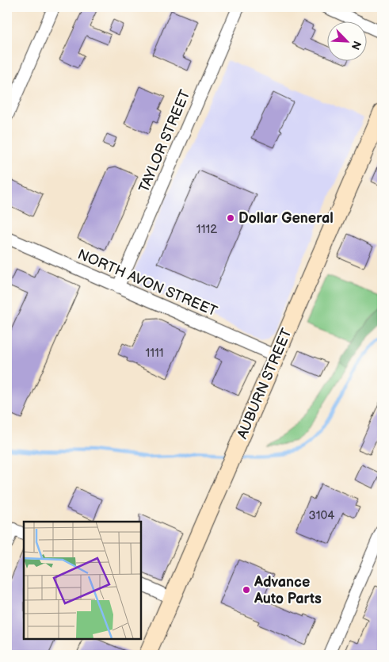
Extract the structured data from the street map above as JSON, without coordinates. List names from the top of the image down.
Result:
{
  "streets": {
    "main road": ["AUBURN STREET"],
    "street": ["TAYLOR STREET", "NORTH AVON STREET"]
  },
  "crossings": [
    ["TAYLOR STREET", "NORTH AVON STREET"],
    ["NORTH AVON STREET", "AUBURN STREET"]
  ],
  "places": ["Dollar General", "Advance Auto Parts"],
  "house_numbers": ["1112", "1111", "3104"],
  "north": "bottom right"
}
